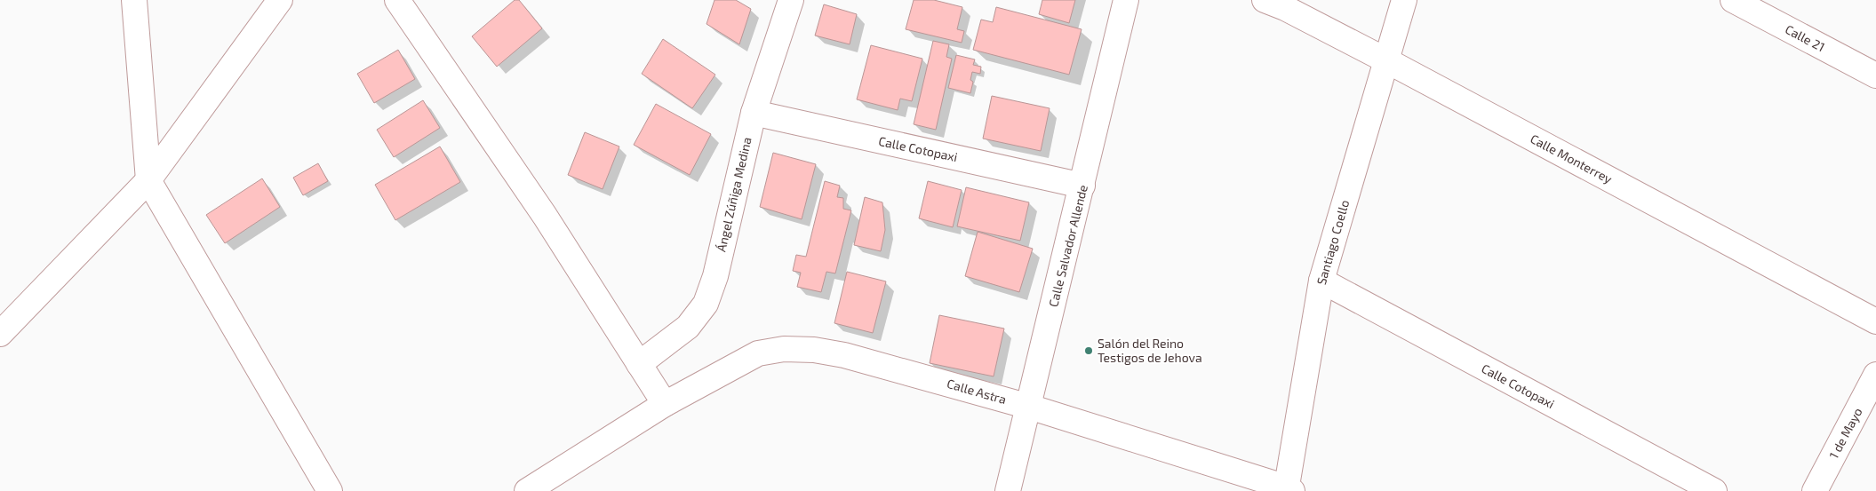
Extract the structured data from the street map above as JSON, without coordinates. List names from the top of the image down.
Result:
{
  "streets": {
    "street": [
      "Calle 21",
      "Calle Cotopaxi",
      "Calle Monterrey",
      "Ángel Zúñiga Medina",
      "Santiago Coello",
      "Calle Salvador Allende",
      "Calle Astra",
      "1 de Mayo"
    ]
  },
  "crossings": [
    ["Calle Cotopaxi", "Ángel Zúñiga Medina"],
    ["Calle Cotopaxi", "Santiago Coello"],
    ["Calle Cotopaxi", "Calle Salvador Allende"],
    ["Calle Monterrey", "Santiago Coello"],
    ["Santiago Coello", "Calle Astra"],
    ["Calle Salvador Allende", "Calle Astra"]
  ],
  "places": ["Salón del Reino Testigos de Jehova"]
}
